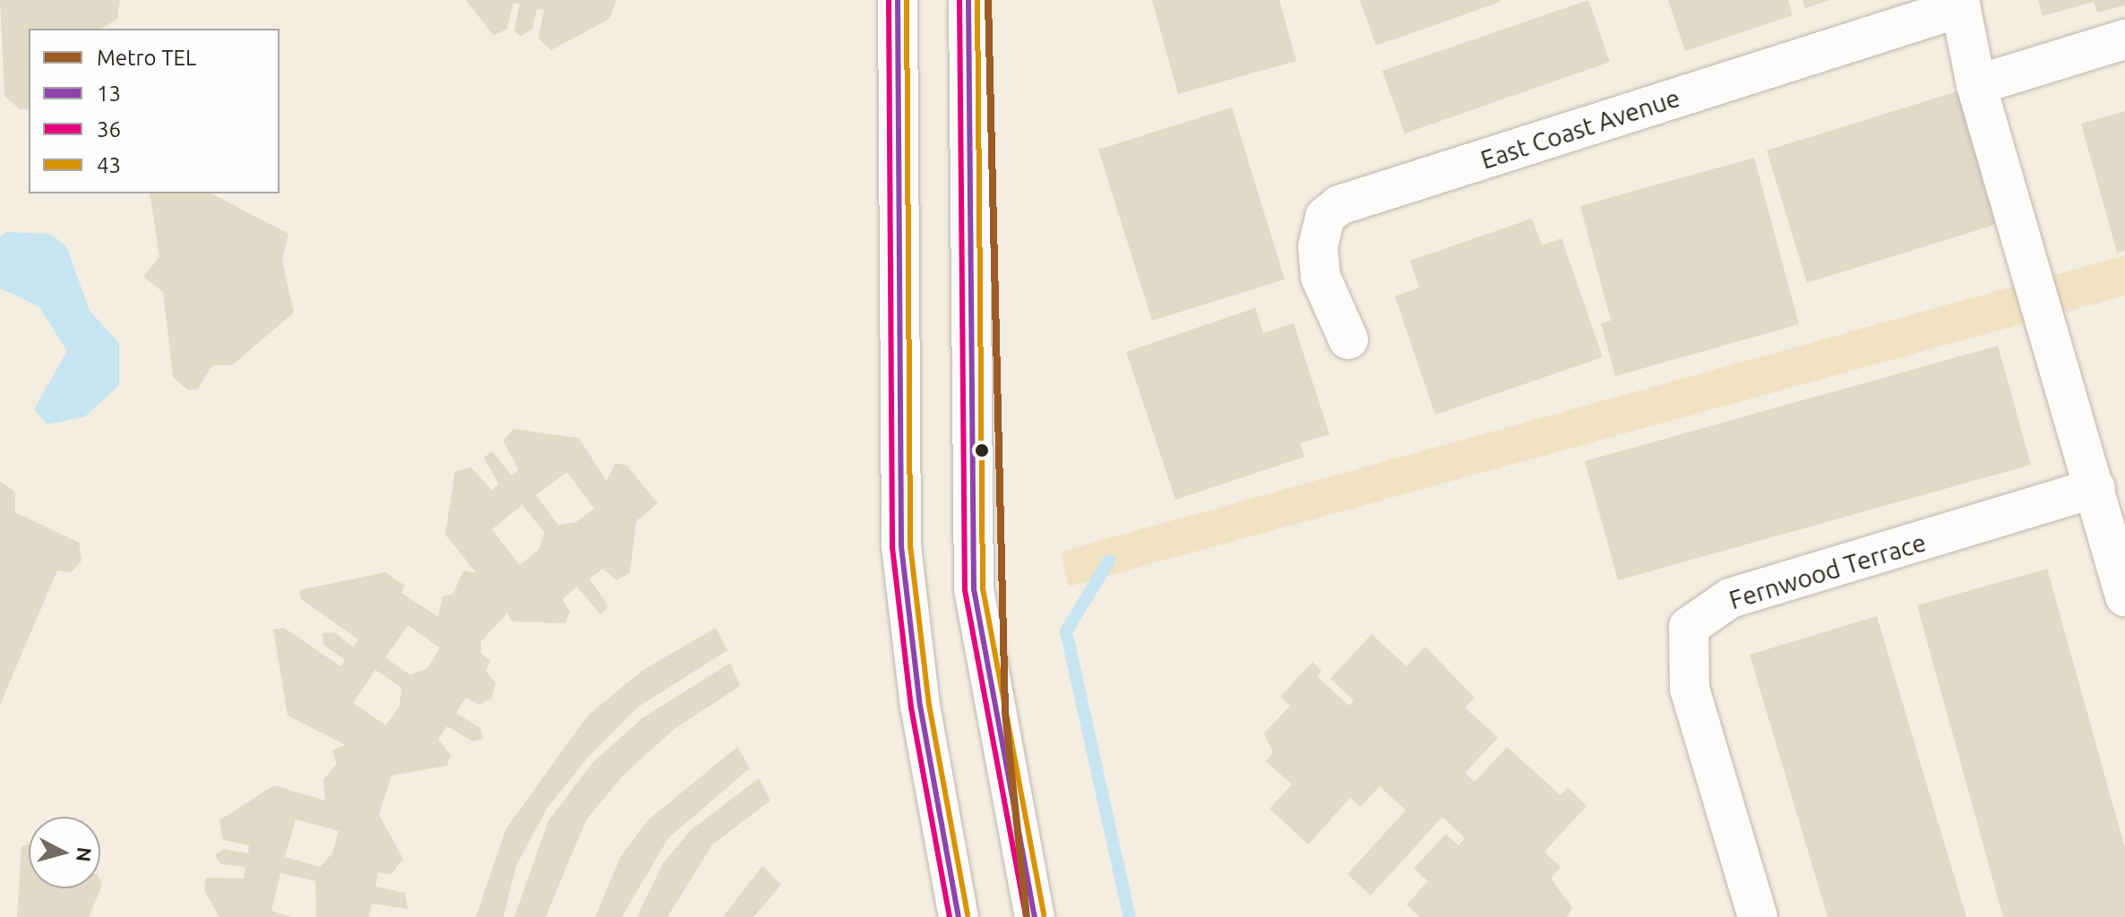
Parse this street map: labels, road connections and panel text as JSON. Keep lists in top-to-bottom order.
{
  "streets": {
    "street": ["East Coast Avenue", "Fernwood Terrace"]
  },
  "crossings": [
    ["East Coast Avenue", "Fernwood Terrace"]
  ],
  "lines": [
    "metro line TEL",
    "transit line 13",
    "transit line 36",
    "transit line 43"
  ],
  "legend": [
    "Metro TEL",
    "13",
    "36",
    "43"
  ],
  "north": "right"
}
